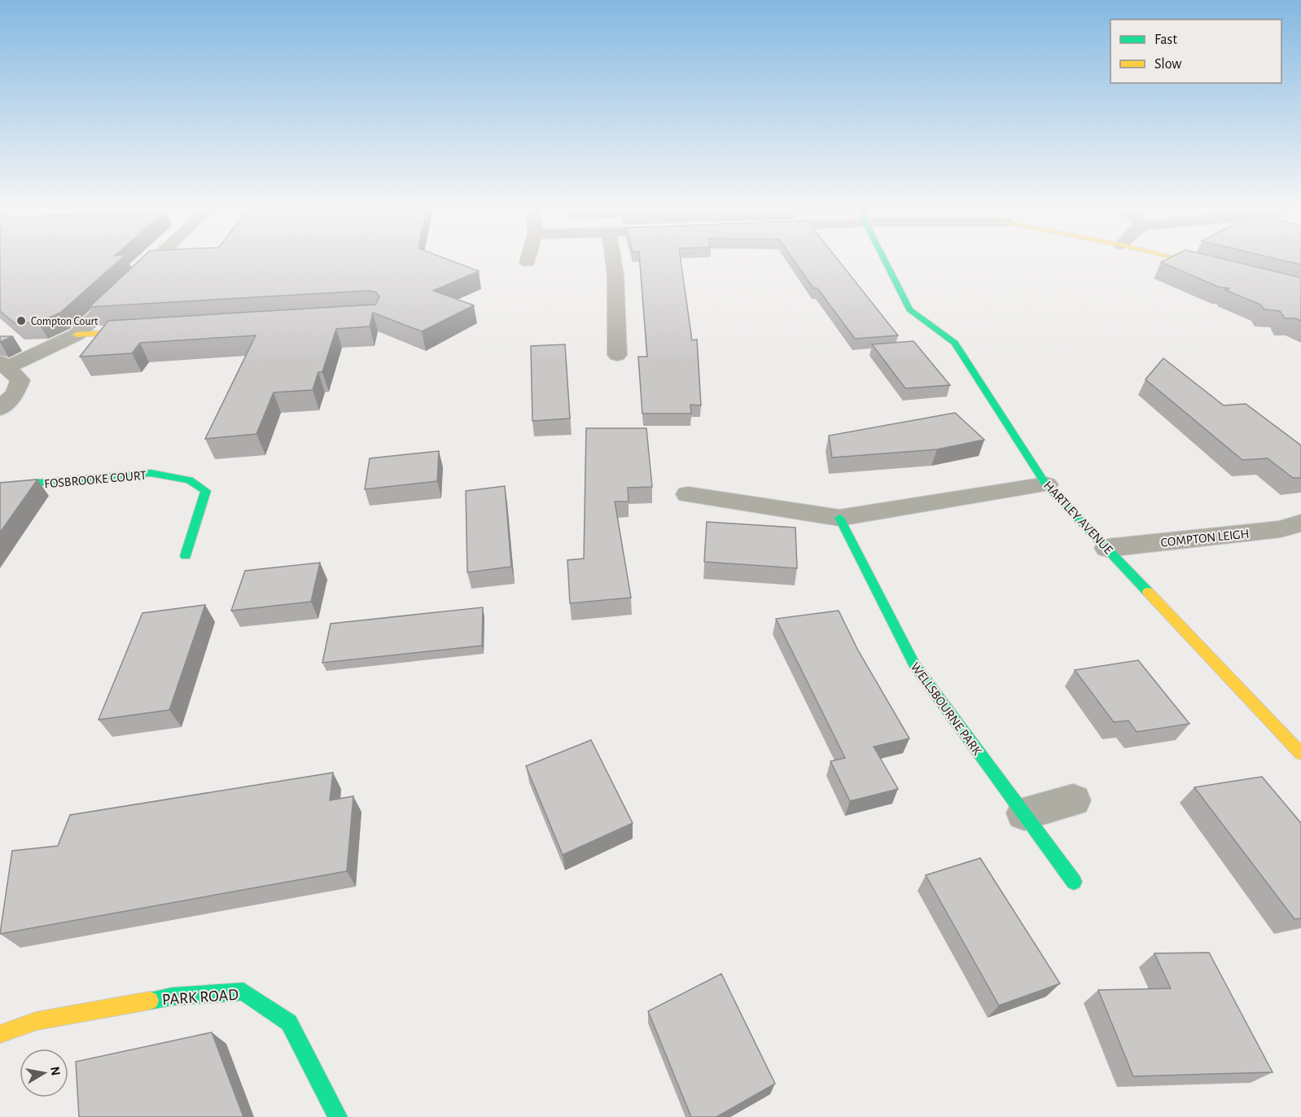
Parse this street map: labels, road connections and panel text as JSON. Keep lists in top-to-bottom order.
{
  "streets": {
    "street": [
      "FOSBROOKE COURT",
      "HARTLEY AVENUE",
      "COMPTON LEIGH",
      "WELLSBOURNE PARK",
      "PARK ROAD"
    ]
  },
  "crossings": [
    ["HARTLEY AVENUE", "COMPTON LEIGH"]
  ],
  "places": ["Compton Court"],
  "legend": ["Fast", "Slow"],
  "north": "right"
}
